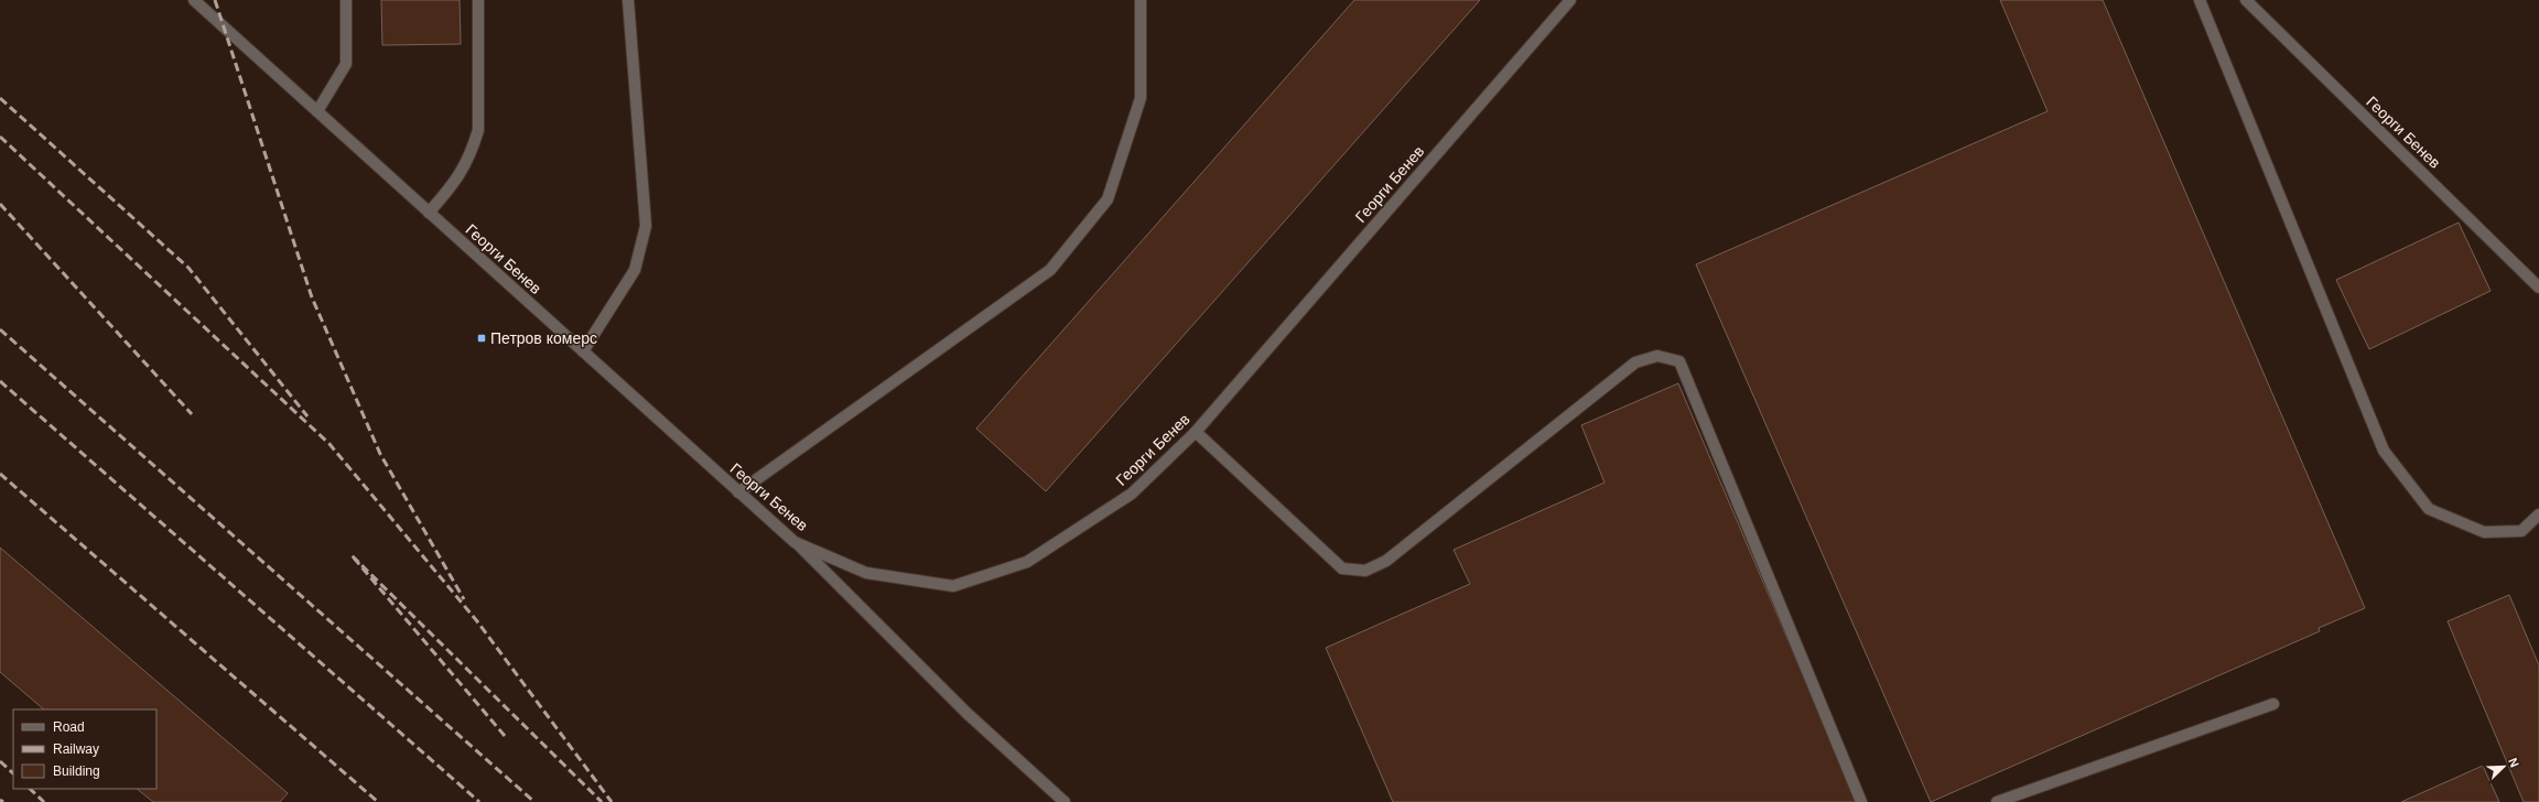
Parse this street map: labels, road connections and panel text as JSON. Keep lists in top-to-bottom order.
{
  "streets": {
    "street": ["Георги Бенев"]
  },
  "places": {
    "transit": ["Петров комерс"]
  },
  "legend": ["Road", "Railway", "Building"],
  "north": "top right"
}
